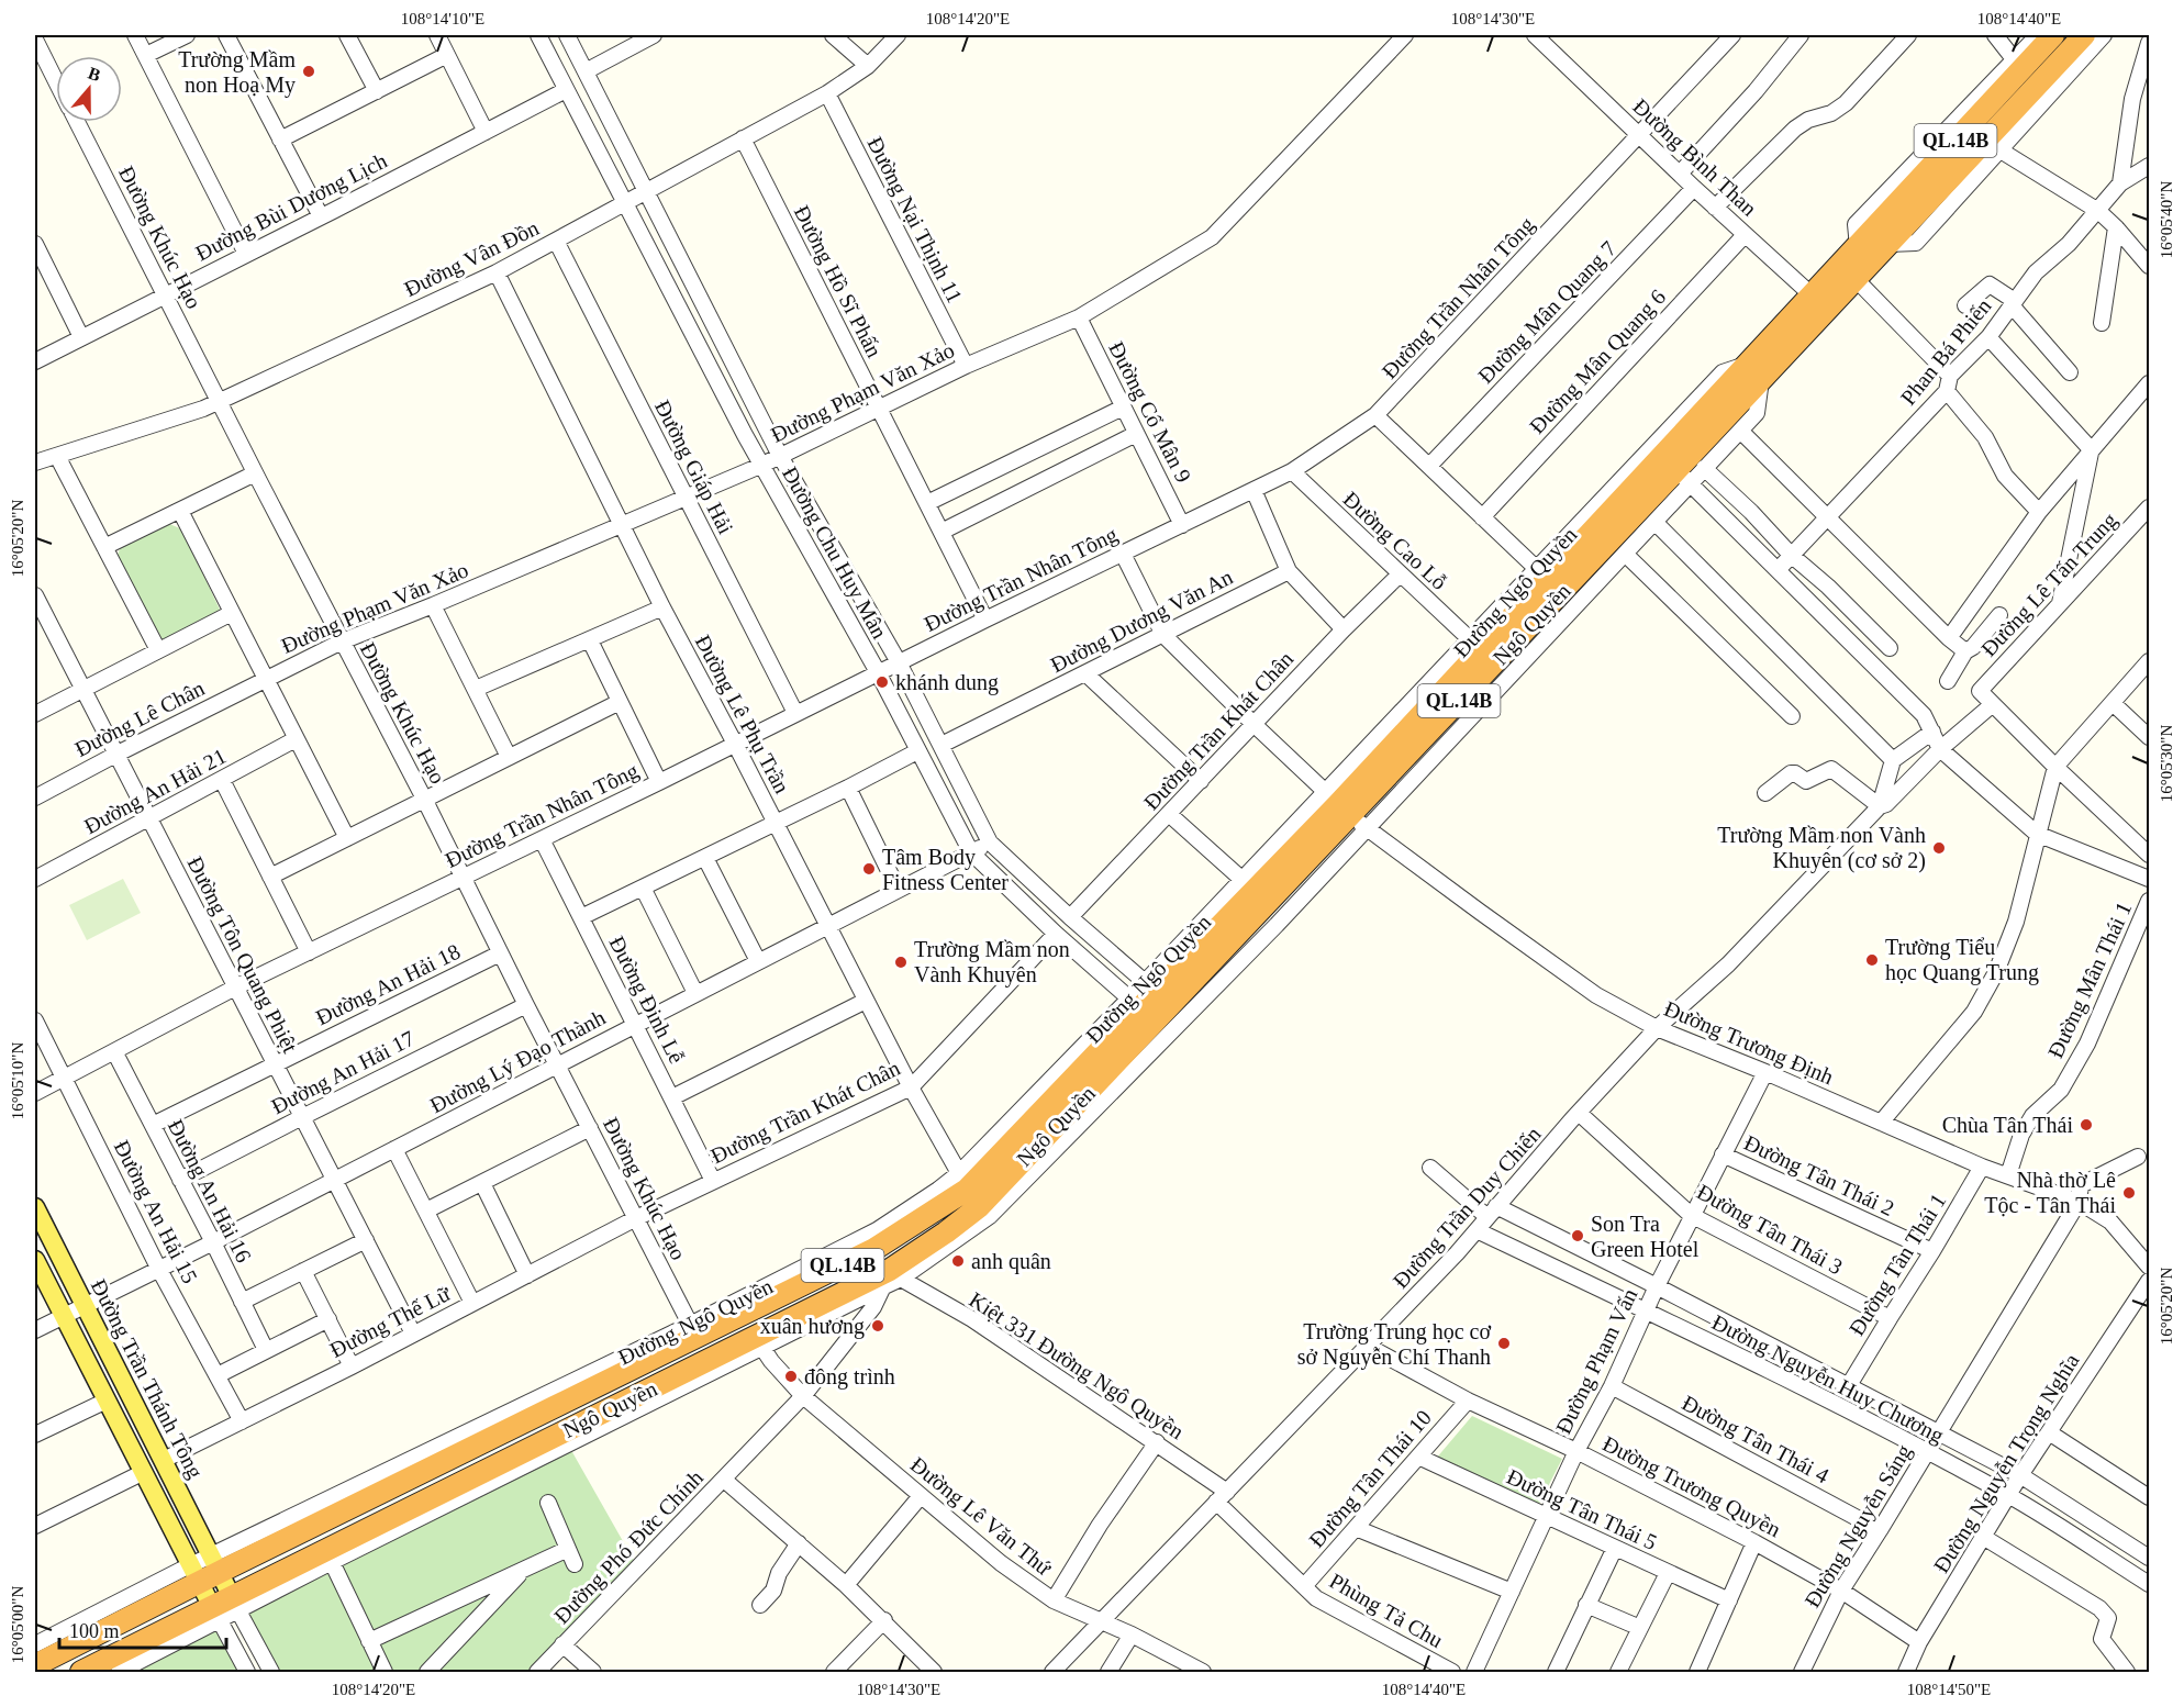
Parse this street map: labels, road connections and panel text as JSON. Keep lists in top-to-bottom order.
{
  "streets": {
    "highway": ["QL.14B", "Ngô Quyền"],
    "main road": ["Đường Trần Thánh Tông"],
    "street": [
      "Đường Bình Than",
      "Đường Bùi Dương Lịch",
      "Đường Nại Thịnh 11",
      "Đường Khúc Hạo",
      "Đường Vân Đồn",
      "Đường Hồ Sĩ Phấn",
      "Đường Trần Nhân Tông",
      "Đường Mân Quang 7",
      "Phan Bá Phiến",
      "Đường Mân Quang 6",
      "Đường Phạm Văn Xảo",
      "Đường Cổ Mân 9",
      "Đường Giáp Hải",
      "Đường Cao Lỗ",
      "Đường Chu Huy Mân",
      "Đường Lê Tấn Trung",
      "Đường Ngô Quyền",
      "Đường Dương Văn An",
      "Đường Lê Phụ Trần",
      "Đường Lê Chân",
      "Đường Trần Khát Chân",
      "Đường An Hải 21",
      "Đường Tôn Quang Phiệt",
      "Đường Mân Thái 1",
      "Đường An Hải 18",
      "Đường Đinh Lễ",
      "Đường Trương Định",
      "Đường Lý Đạo Thành",
      "Đường An Hải 17",
      "Đường Tân Thái 2",
      "Đường An Hải 16",
      "Đường Trần Duy Chiến",
      "Đường An Hải 15",
      "Đường Tân Thái 3",
      "Đường Tân Thái 1",
      "Đường Thế Lữ",
      "Đường Phạm Vấn",
      "Kiệt 331 Đường Ngô Quyền",
      "Đường Nguyễn Huy Chương",
      "Đường Tân Thái 4",
      "Đường Nguyễn Trọng Nghĩa",
      "Đường Tân Thái 10",
      "Đường Trương Quyền",
      "Đường Tân Thái 5",
      "Đường Lê Văn Thứ",
      "Đường Nguyễn Sáng",
      "Đường Phó Đức Chính",
      "Phùng Tả Chu"
    ]
  },
  "crossings": [
    ["QL.14B", "Đường Bình Than"],
    ["QL.14B", "Ngô Quyền"],
    ["Đường Bình Than", "Đường Trần Nhân Tông"],
    ["Đường Bình Than", "Đường Mân Quang 7"],
    ["Đường Bình Than", "Đường Mân Quang 6"],
    ["Đường Bình Than", "Ngô Quyền"],
    ["Đường Bùi Dương Lịch", "Đường Khúc Hạo"],
    ["Đường Bùi Dương Lịch", "Đường Chu Huy Mân"],
    ["Đường Nại Thịnh 11", "Đường Vân Đồn"],
    ["Đường Nại Thịnh 11", "Đường Phạm Văn Xảo"],
    ["Đường Khúc Hạo", "Đường Vân Đồn"],
    ["Đường Khúc Hạo", "Đường Trần Nhân Tông"],
    ["Đường Khúc Hạo", "Đường Phạm Văn Xảo"],
    ["Đường Khúc Hạo", "Đường Ngô Quyền"],
    ["Đường Khúc Hạo", "Ngô Quyền"],
    ["Đường Khúc Hạo", "Đường Trần Khát Chân"],
    ["Đường Khúc Hạo", "Đường An Hải 18"],
    ["Đường Khúc Hạo", "Đường Lý Đạo Thành"],
    ["Đường Khúc Hạo", "Đường An Hải 17"],
    ["Đường Khúc Hạo", "Đường Thế Lữ"],
    ["Đường Vân Đồn", "Đường Hồ Sĩ Phấn"],
    ["Đường Vân Đồn", "Đường Giáp Hải"],
    ["Đường Vân Đồn", "Đường Chu Huy Mân"],
    ["Đường Vân Đồn", "Đường Lê Phụ Trần"],
    ["Đường Hồ Sĩ Phấn", "Đường Trần Nhân Tông"],
    ["Đường Hồ Sĩ Phấn", "Đường Phạm Văn Xảo"],
    ["Đường Trần Nhân Tông", "Đường Cổ Mân 9"],
    ["Đường Trần Nhân Tông", "Đường Giáp Hải"],
    ["Đường Trần Nhân Tông", "Đường Cao Lỗ"],
    ["Đường Trần Nhân Tông", "Đường Chu Huy Mân"],
    ["Đường Trần Nhân Tông", "Đường Lê Phụ Trần"],
    ["Đường Trần Nhân Tông", "Đường Tôn Quang Phiệt"],
    ["Đường Trần Nhân Tông", "Đường Đinh Lễ"],
    ["Đường Trần Nhân Tông", "Đường Trương Định"],
    ["Đường Trần Nhân Tông", "Đường An Hải 16"],
    ["Đường Trần Nhân Tông", "Đường An Hải 15"],
    ["Đường Phạm Văn Xảo", "Đường Cổ Mân 9"],
    ["Đường Phạm Văn Xảo", "Đường Giáp Hải"],
    ["Đường Phạm Văn Xảo", "Đường Chu Huy Mân"],
    ["Đường Phạm Văn Xảo", "Đường Lê Phụ Trần"],
    ["Đường Phạm Văn Xảo", "Đường Lê Chân"],
    ["Đường Cao Lỗ", "Đường Ngô Quyền"],
    ["Đường Cao Lỗ", "Đường Trần Khát Chân"],
    ["Đường Chu Huy Mân", "Đường Ngô Quyền"],
    ["Đường Chu Huy Mân", "Đường Dương Văn An"],
    ["Đường Chu Huy Mân", "Ngô Quyền"],
    ["Đường Chu Huy Mân", "Đường Trần Khát Chân"],
    ["Đường Chu Huy Mân", "Đường Lý Đạo Thành"],
    ["Đường Ngô Quyền", "Ngô Quyền"],
    ["Đường Ngô Quyền", "Đường Lê Phụ Trần"],
    ["Đường Ngô Quyền", "Đường Trương Định"],
    ["Đường Dương Văn An", "Đường Trương Định"],
    ["Ngô Quyền", "Đường Trương Định"],
    ["Ngô Quyền", "Kiệt 331 Đường Ngô Quyền"],
    ["Ngô Quyền", "Đường Trần Thánh Tông"],
    ["Ngô Quyền", "Đường Phó Đức Chính"],
    ["Đường Lê Phụ Trần", "Đường Trần Khát Chân"],
    ["Đường Lê Phụ Trần", "Đường Lý Đạo Thành"],
    ["Đường Lê Chân", "Đường Tôn Quang Phiệt"],
    ["Đường Trần Khát Chân", "Đường Đinh Lễ"],
    ["Đường Trần Khát Chân", "Đường Trương Định"],
    ["Đường Trần Khát Chân", "Đường Thế Lữ"],
    ["Đường An Hải 21", "Đường Tôn Quang Phiệt"],
    ["Đường Tôn Quang Phiệt", "Đường An Hải 18"],
    ["Đường Tôn Quang Phiệt", "Đường Lý Đạo Thành"],
    ["Đường Tôn Quang Phiệt", "Đường An Hải 17"],
    ["Đường Tôn Quang Phiệt", "Đường Thế Lữ"],
    ["Đường Mân Thái 1", "Đường Trương Định"],
    ["Đường An Hải 18", "Đường An Hải 16"],
    ["Đường Đinh Lễ", "Đường Lý Đạo Thành"],
    ["Đường Trương Định", "Đường Trần Duy Chiến"],
    ["Đường Trương Định", "Đường Tân Thái 1"],
    ["Đường Trương Định", "Đường Phạm Vấn"],
    ["Đường Trương Định", "Đường Nguyễn Sáng"],
    ["Đường Lý Đạo Thành", "Đường An Hải 16"],
    ["Đường Lý Đạo Thành", "Đường An Hải 15"],
    ["Đường Lý Đạo Thành", "Đường Trần Thánh Tông"],
    ["Đường An Hải 17", "Đường An Hải 16"],
    ["Đường Tân Thái 2", "Đường Tân Thái 1"],
    ["Đường Tân Thái 2", "Đường Phạm Vấn"],
    ["Đường Trần Duy Chiến", "Đường Tân Thái 3"],
    ["Đường Trần Duy Chiến", "Kiệt 331 Đường Ngô Quyền"],
    ["Đường Trần Duy Chiến", "Đường Nguyễn Huy Chương"],
    ["Đường Trần Duy Chiến", "Đường Trương Quyền"],
    ["Đường Trần Duy Chiến", "Đường Lê Văn Thứ"],
    ["Đường Trần Duy Chiến", "Phùng Tả Chu"],
    ["Đường An Hải 15", "Đường Thế Lữ"],
    ["Đường Tân Thái 3", "Đường Tân Thái 1"],
    ["Đường Tân Thái 3", "Đường Phạm Vấn"],
    ["Đường Tân Thái 1", "Đường Nguyễn Huy Chương"],
    ["Đường Thế Lữ", "Đường Trần Thánh Tông"],
    ["Đường Phạm Vấn", "Đường Nguyễn Huy Chương"],
    ["Đường Phạm Vấn", "Đường Tân Thái 4"],
    ["Đường Phạm Vấn", "Đường Trương Quyền"],
    ["Đường Phạm Vấn", "Đường Tân Thái 5"],
    ["Kiệt 331 Đường Ngô Quyền", "Đường Phó Đức Chính"],
    ["Kiệt 331 Đường Ngô Quyền", "Phùng Tả Chu"],
    ["Đường Nguyễn Huy Chương", "Đường Nguyễn Trọng Nghĩa"],
    ["Đường Nguyễn Huy Chương", "Đường Nguyễn Sáng"],
    ["Đường Tân Thái 4", "Đường Nguyễn Sáng"],
    ["Đường Nguyễn Trọng Nghĩa", "Đường Trương Quyền"],
    ["Đường Tân Thái 10", "Đường Trương Quyền"],
    ["Đường Tân Thái 10", "Đường Tân Thái 5"],
    ["Đường Tân Thái 10", "Phùng Tả Chu"],
    ["Đường Trương Quyền", "Đường Nguyễn Sáng"],
    ["Đường Lê Văn Thứ", "Đường Phó Đức Chính"]
  ],
  "places": [
    "Trường Mầm non Hoạ My",
    "khánh dung",
    "Trường Mầm non Vành Khuyên (cơ sở 2)",
    "Tâm Body Fitness Center",
    "Trường Tiểu học Quang Trung",
    "Trường Mầm non Vành Khuyên",
    "Chùa Tân Thái",
    "Nhà thờ Lê Tộc - Tân Thái",
    "Son Tra Green Hotel",
    "anh quân",
    "xuân hương",
    "Trường Trung học cơ sở Nguyễn Chí Thanh",
    "đông trình"
  ],
  "scale_bar": "100 m",
  "north": "top",
  "coordinates": [
    "108°14'10\"E",
    "108°14'20\"E",
    "108°14'30\"E",
    "108°14'40\"E",
    "16°05'40\"N",
    "16°05'20\"N",
    "16°05'30\"N",
    "16°05'10\"N",
    "16°05'00\"N",
    "108°14'50\"E"
  ]
}
